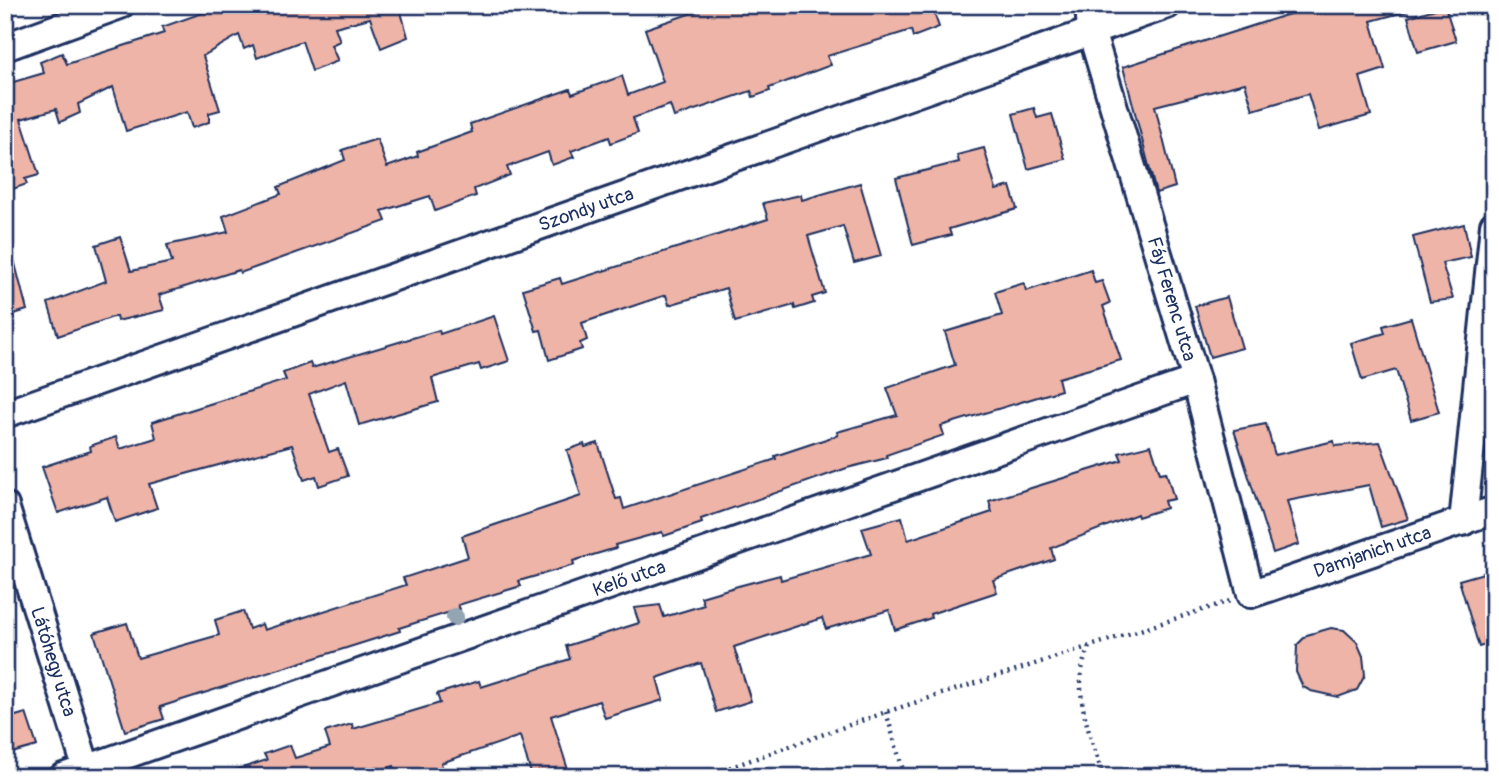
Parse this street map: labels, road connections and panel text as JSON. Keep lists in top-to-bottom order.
{
  "streets": {
    "street": [
      "Szondy utca",
      "Fáy Ferenc utca",
      "Damjanich utca",
      "Kelő utca",
      "Látóhegy utca"
    ]
  },
  "crossings": [
    ["Szondy utca", "Fáy Ferenc utca"],
    ["Fáy Ferenc utca", "Damjanich utca"],
    ["Fáy Ferenc utca", "Kelő utca"],
    ["Kelő utca", "Látóhegy utca"]
  ]
}
